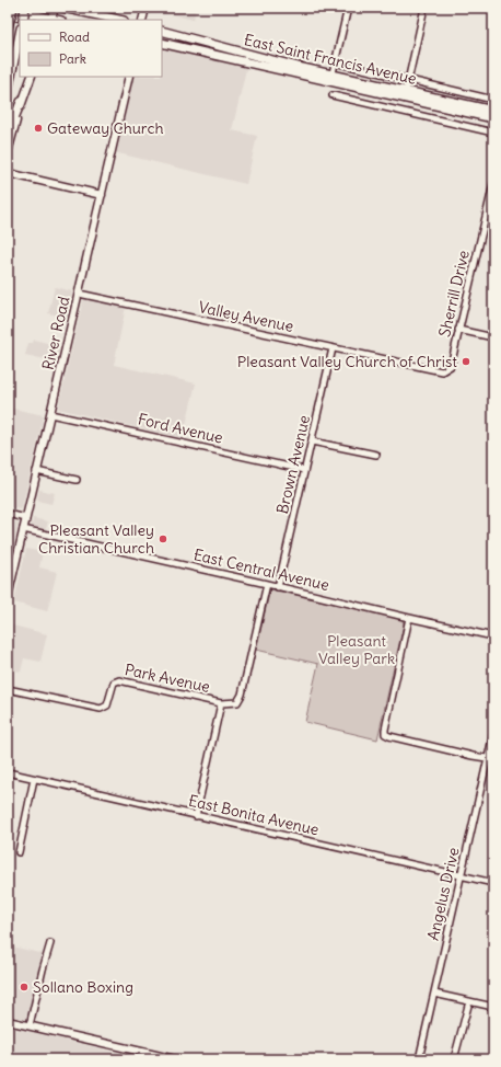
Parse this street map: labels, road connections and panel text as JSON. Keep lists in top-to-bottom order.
{
  "streets": {
    "highway": ["East Saint Francis Avenue"],
    "main road": ["River Road"],
    "street": [
      "Sherrill Drive",
      "Valley Avenue",
      "Ford Avenue",
      "Brown Avenue",
      "East Central Avenue",
      "Park Avenue",
      "East Bonita Avenue",
      "Angelus Drive"
    ]
  },
  "crossings": [
    ["Sherrill Drive", "Valley Avenue"],
    ["Valley Avenue", "River Road"],
    ["Valley Avenue", "Brown Avenue"],
    ["River Road", "Ford Avenue"],
    ["River Road", "East Central Avenue"],
    ["Ford Avenue", "Brown Avenue"],
    ["Brown Avenue", "East Central Avenue"],
    ["East Central Avenue", "Park Avenue"],
    ["East Bonita Avenue", "Angelus Drive"]
  ],
  "parks": ["Pleasant Valley Park"],
  "places": [
    "Gateway Church",
    "Pleasant Valley Church of Christ",
    "Pleasant Valley Christian Church",
    "Sollano Boxing"
  ],
  "legend": ["Road", "Park"]
}
